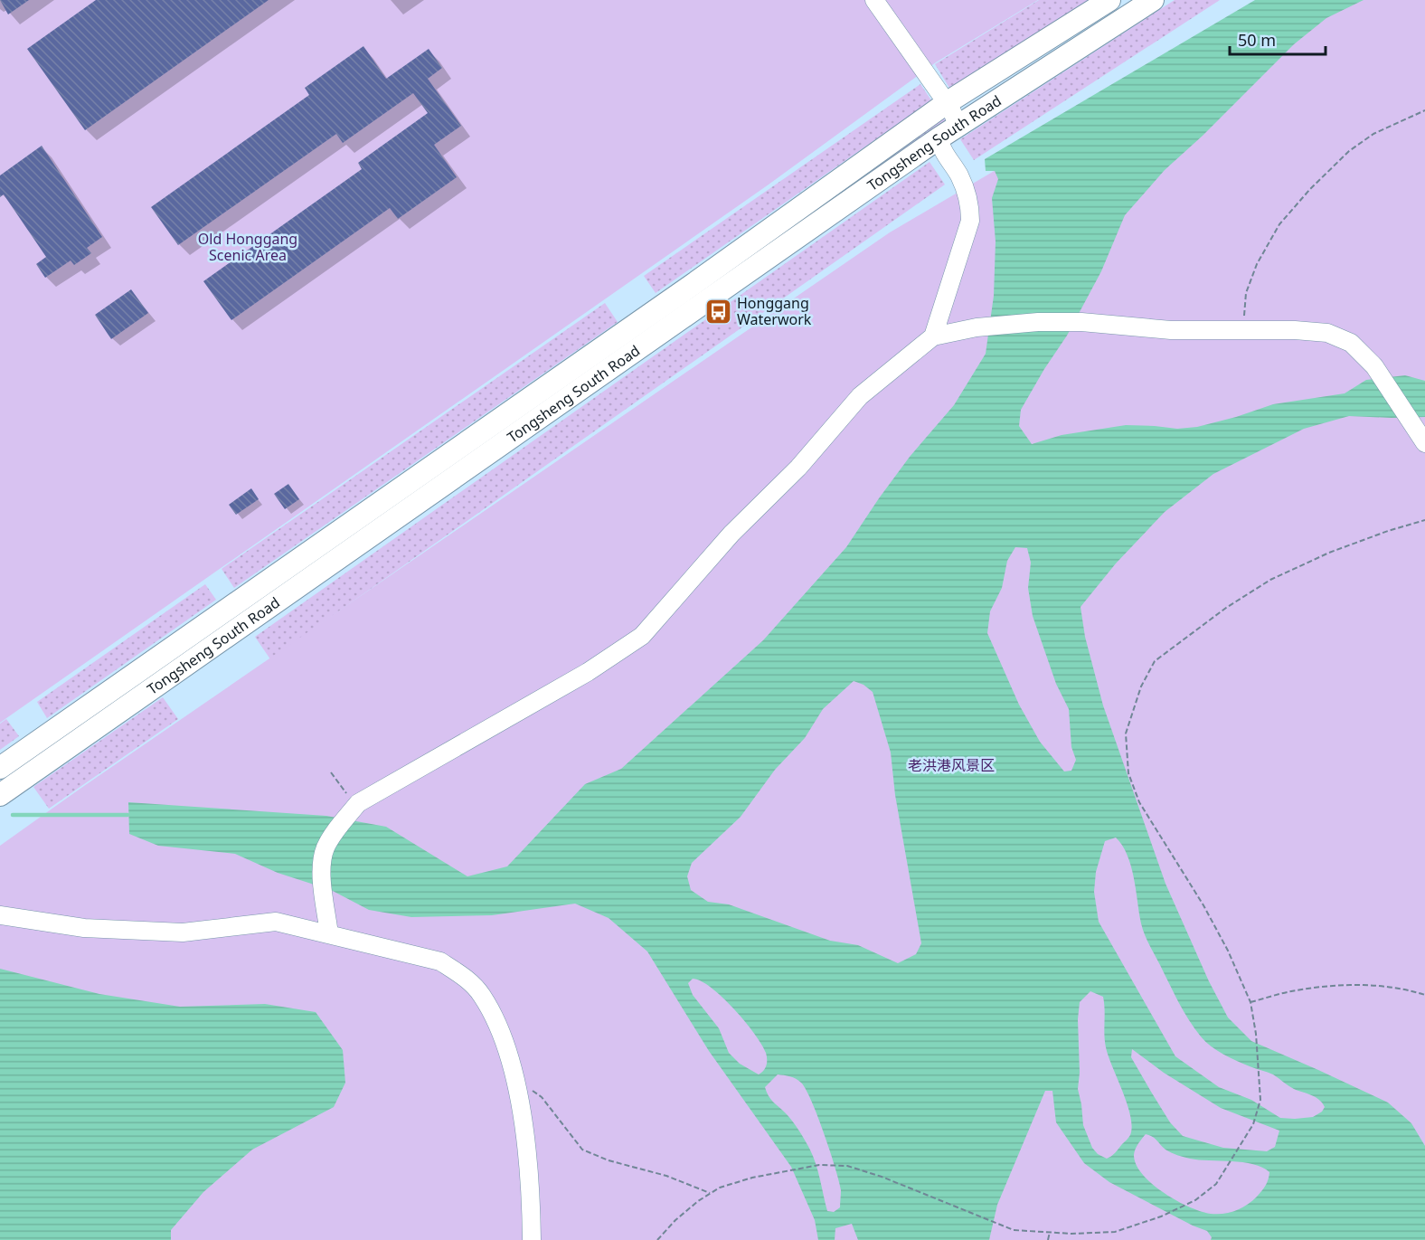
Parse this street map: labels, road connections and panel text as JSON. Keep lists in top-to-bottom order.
{
  "streets": {
    "main road": ["Tongsheng South Road"]
  },
  "parks": ["Old Honggang Scenic Area", "老洪港风景区"],
  "places": {
    "bus stop": ["Honggang Waterwork"]
  },
  "scale_bar": "50 m"
}
